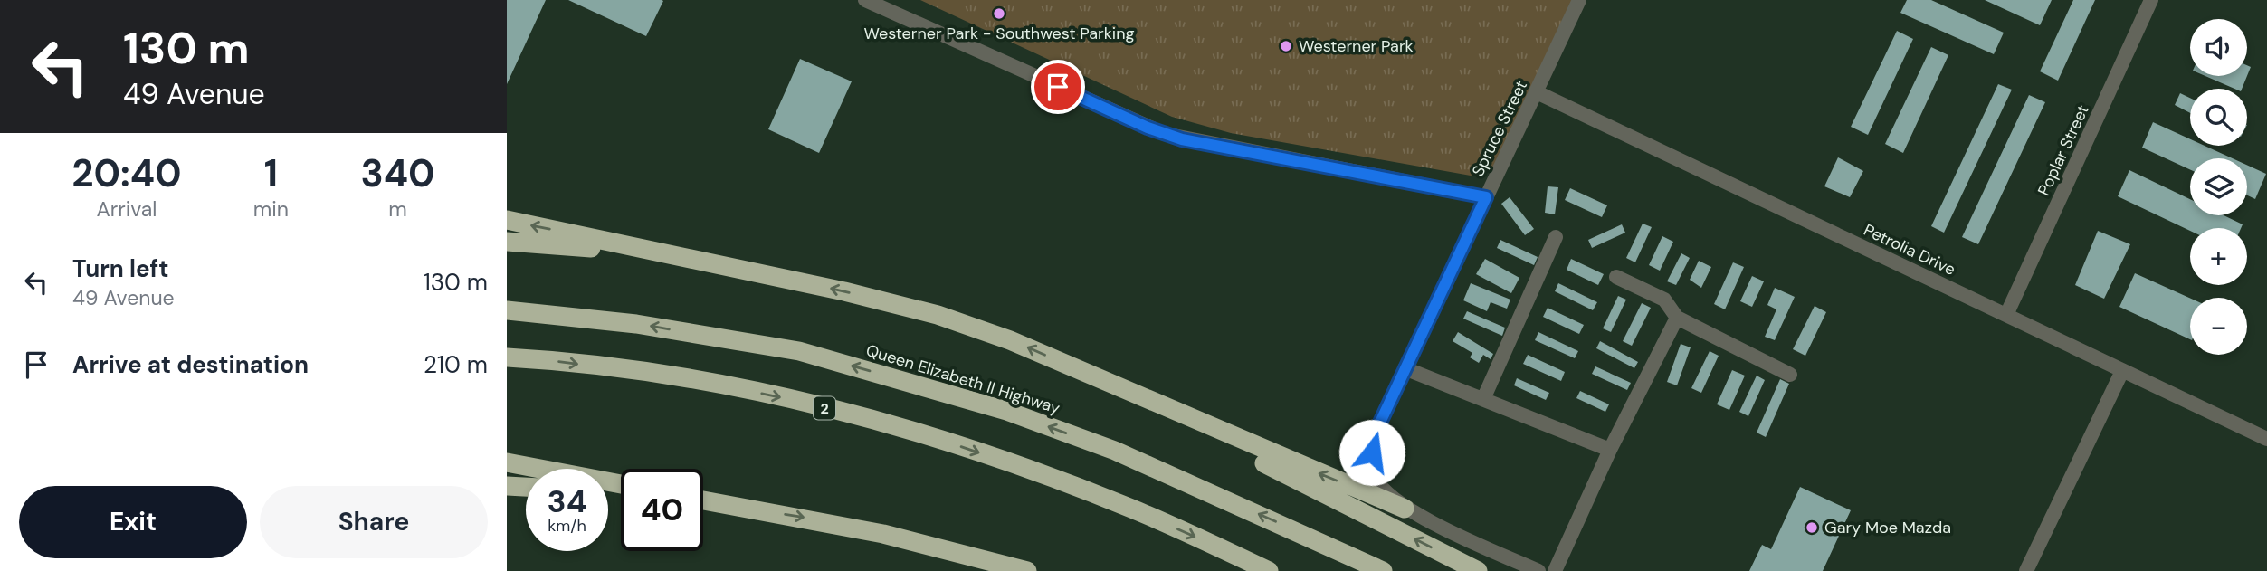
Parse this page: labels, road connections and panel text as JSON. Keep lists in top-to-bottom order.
{
  "streets": {
    "highway": ["Queen Elizabeth II Highway", "2"],
    "street": ["Spruce Street", "Poplar Street", "Petrolia Drive"]
  },
  "crossings": [
    ["Spruce Street", "Petrolia Drive"],
    ["Poplar Street", "Petrolia Drive"]
  ],
  "places": ["Westerner Park - Southwest Parking", "Westerner Park", "Gary Moe Mazda"],
  "page": {
    "turn": ["130 m", "49 Avenue"],
    "map_buttons": ["+", "−"],
    "eta": [
      "20:40",
      "Arrival",
      "1",
      "min",
      "340",
      "m"
    ],
    "list": [
      {
        "name": "Turn left",
        "note": "49 Avenue",
        "value": "130 m"
      },
      {
        "name": "Arrive at destination",
        "value": "210 m"
      }
    ],
    "speed": "34 km/h",
    "limit": "40",
    "buttons": ["Exit", "Share"]
  }
}
